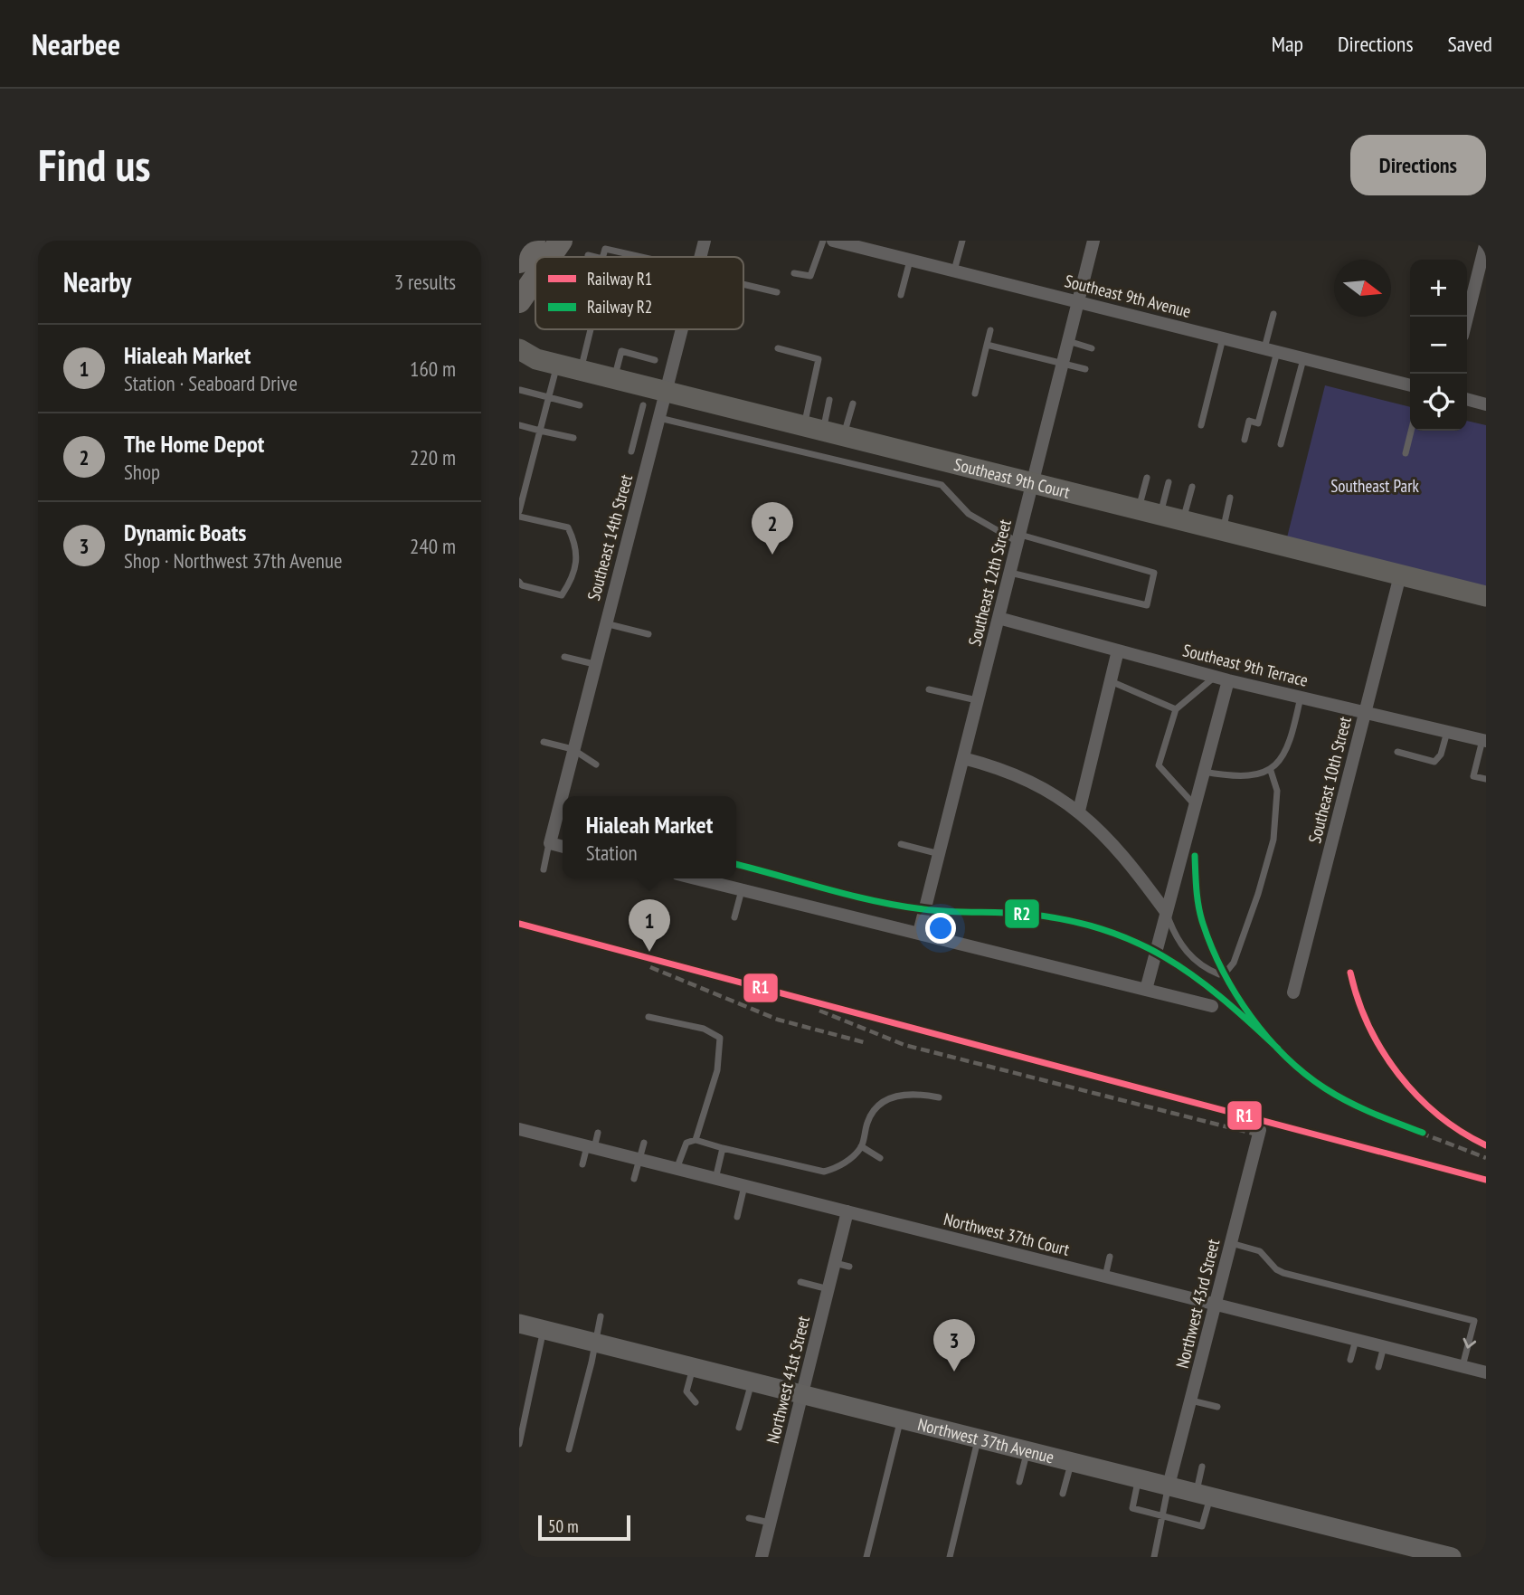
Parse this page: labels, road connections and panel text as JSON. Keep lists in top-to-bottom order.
{
  "streets": {
    "main road": ["Southeast 9th Court"],
    "street": [
      "Southeast 9th Avenue",
      "Southeast 14th Street",
      "Southeast 12th Street",
      "Southeast 9th Terrace",
      "Southeast 10th Street",
      "Northwest 37th Court",
      "Northwest 43rd Street",
      "Northwest 41st Street",
      "Northwest 37th Avenue"
    ]
  },
  "crossings": [
    ["Southeast 9th Avenue", "Southeast 12th Street"],
    ["Southeast 9th Court", "Southeast 14th Street"],
    ["Southeast 9th Court", "Southeast 12th Street"],
    ["Southeast 9th Court", "Southeast 10th Street"],
    ["Southeast 12th Street", "Southeast 9th Terrace"],
    ["Southeast 9th Terrace", "Southeast 10th Street"],
    ["Northwest 37th Court", "Northwest 43rd Street"],
    ["Northwest 37th Court", "Northwest 41st Street"],
    ["Northwest 43rd Street", "Northwest 37th Avenue"],
    ["Northwest 41st Street", "Northwest 37th Avenue"]
  ],
  "parks": ["Southeast Park"],
  "lines": ["rail line R2", "rail line R1"],
  "legend": ["Railway R1", "Railway R2"],
  "scale_bar": "50 m",
  "north": "right",
  "page": {
    "header": "Nearbee",
    "nav": ["Map", "Directions", "Saved"],
    "buttons": "Directions",
    "title": "Find us",
    "heading": ["Nearby", "3 results"],
    "map_buttons": ["+", "−"],
    "list": [
      {
        "mark": "1",
        "name": "Hialeah Market",
        "note": "Station · Seaboard Drive",
        "value": "160 m"
      },
      {
        "mark": "2",
        "name": "The Home Depot",
        "note": "Shop",
        "value": "220 m"
      },
      {
        "mark": "3",
        "name": "Dynamic Boats",
        "note": "Shop · Northwest 37th Avenue",
        "value": "240 m"
      }
    ],
    "pins": ["2", "1", "3"],
    "popup": ["Hialeah Market", "Station"],
    "scale": "50 m"
  }
}
